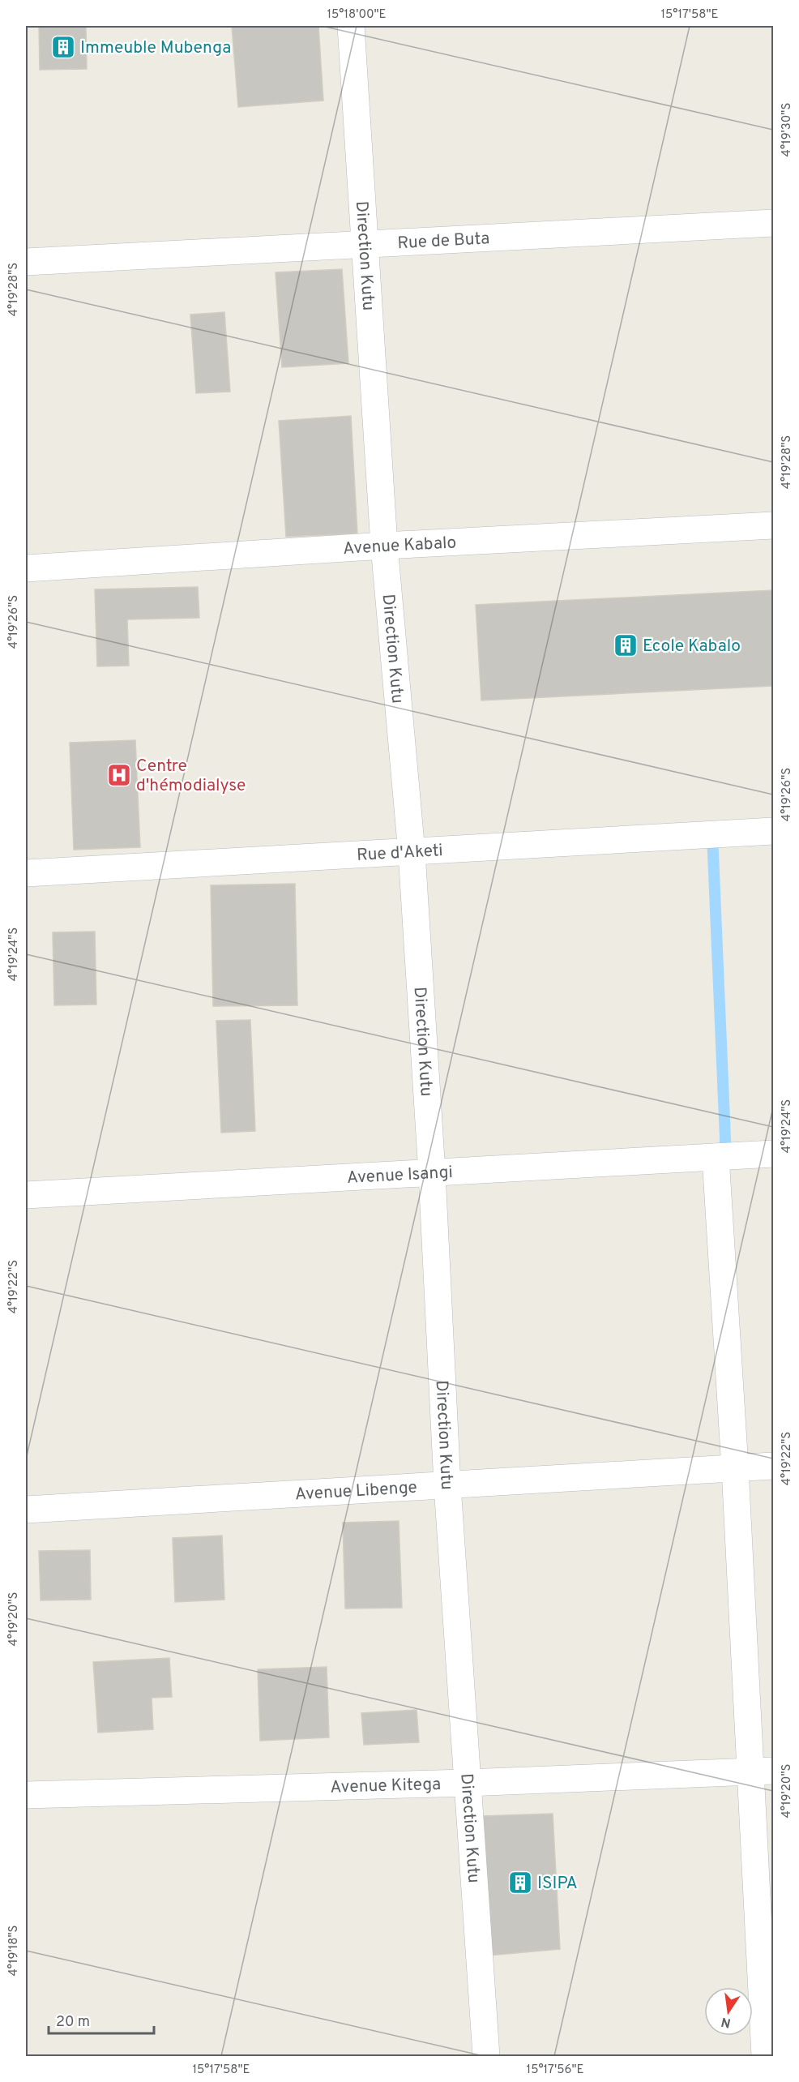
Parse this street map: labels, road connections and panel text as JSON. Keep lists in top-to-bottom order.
{
  "streets": {
    "street": [
      "Rue de Buta",
      "Direction Kutu",
      "Avenue Kabalo",
      "Rue d'Aketi",
      "Avenue Isangi",
      "Avenue Libenge",
      "Avenue Kitega"
    ]
  },
  "crossings": [
    ["Rue de Buta", "Direction Kutu"],
    ["Direction Kutu", "Avenue Kabalo"],
    ["Direction Kutu", "Rue d'Aketi"],
    ["Direction Kutu", "Avenue Isangi"],
    ["Direction Kutu", "Avenue Libenge"],
    ["Direction Kutu", "Avenue Kitega"]
  ],
  "places": {
    "building": ["Immeuble Mubenga", "Ecole Kabalo", "ISIPA"],
    "hospital": ["Centre d'hémodialyse"]
  },
  "scale_bar": "20 m",
  "north": "bottom",
  "coordinates": [
    "15°18'00\"E",
    "15°17'58\"E",
    "4°19'30\"S",
    "4°19'28\"S",
    "4°19'26\"S",
    "4°19'24\"S",
    "4°19'22\"S",
    "4°19'20\"S",
    "4°19'18\"S",
    "15°17'56\"E"
  ]
}
